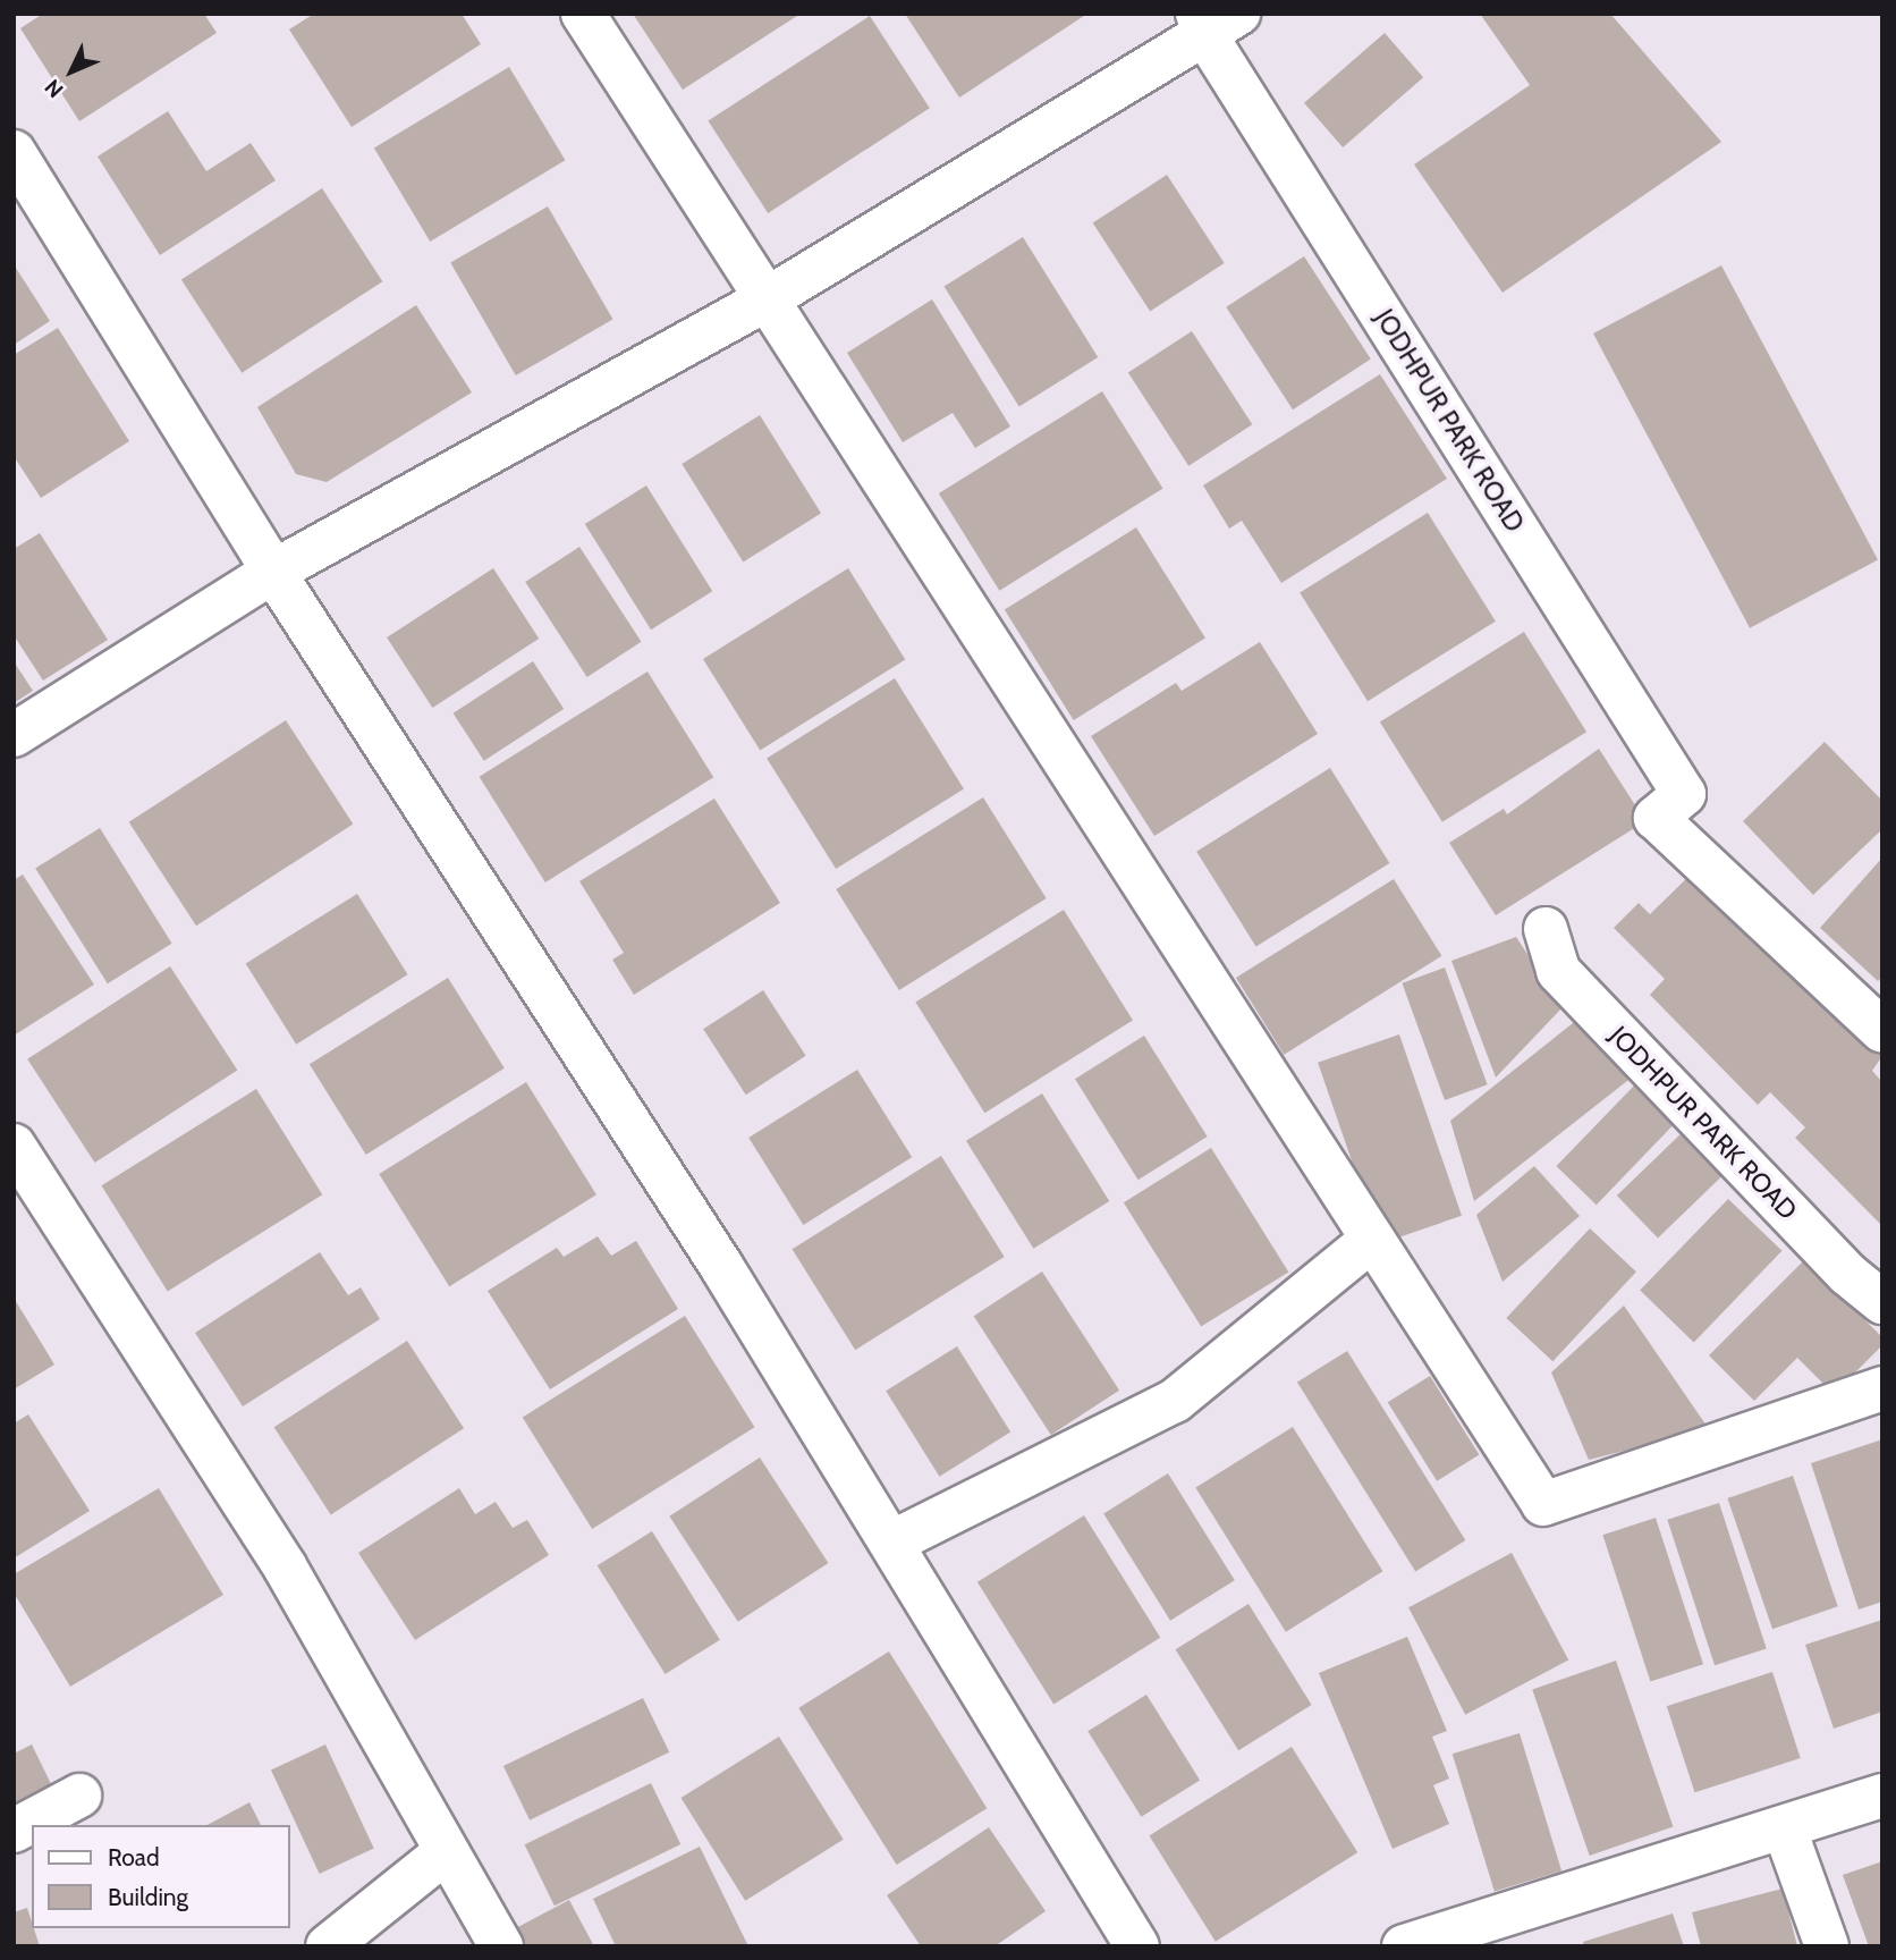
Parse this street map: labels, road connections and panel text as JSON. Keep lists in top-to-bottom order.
{
  "streets": {
    "street": ["JODHPUR PARK ROAD"]
  },
  "legend": ["Road", "Building"],
  "north": "bottom left"
}
